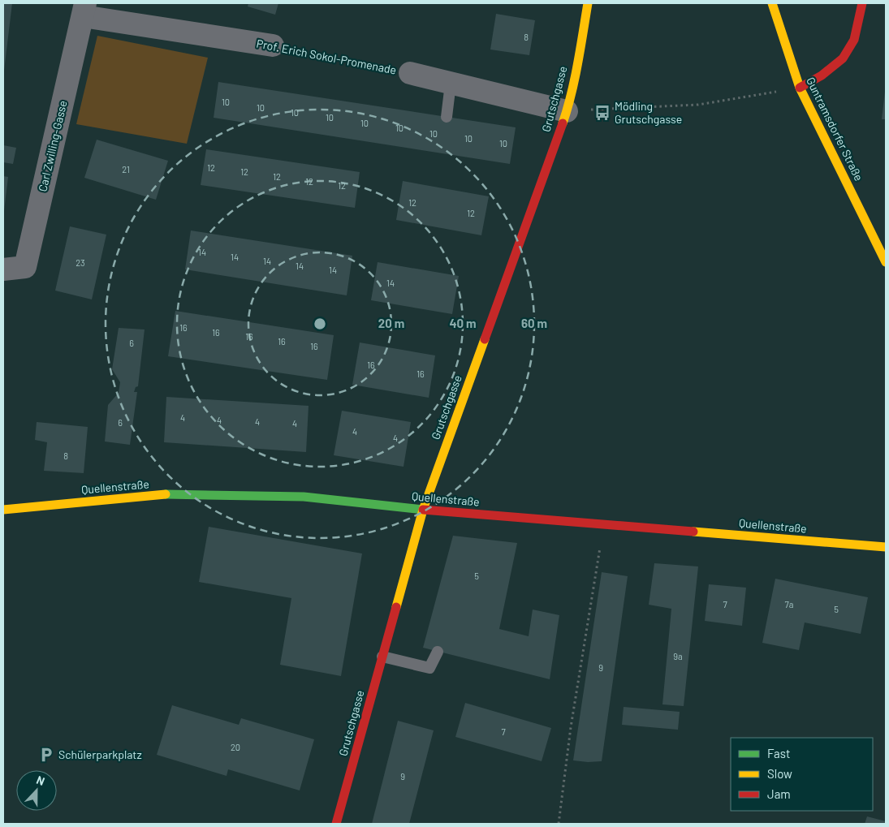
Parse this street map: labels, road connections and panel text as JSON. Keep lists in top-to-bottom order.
{
  "streets": {
    "street": [
      "Prof. Erich Sokol-Promenade",
      "Grutschgasse",
      "Guntramsdorfer Straße",
      "Carl Zwilling-Gasse",
      "Quellenstraße"
    ]
  },
  "crossings": [
    ["Prof. Erich Sokol-Promenade", "Grutschgasse"],
    ["Prof. Erich Sokol-Promenade", "Carl Zwilling-Gasse"],
    ["Grutschgasse", "Quellenstraße"]
  ],
  "places": {
    "bus stop": ["Mödling Grutschgasse"],
    "parking": ["Schülerparkplatz"]
  },
  "house_numbers": [
    "8",
    "10",
    "10",
    "10",
    "10",
    "10",
    "10",
    "10",
    "10",
    "10",
    "12",
    "21",
    "12",
    "12",
    "12",
    "12",
    "12",
    "12",
    "14",
    "14",
    "14",
    "23",
    "14",
    "14",
    "14",
    "16",
    "16",
    "16",
    "16",
    "6",
    "16",
    "16",
    "16",
    "4",
    "4",
    "4",
    "6",
    "4",
    "4",
    "4",
    "8",
    "5",
    "7",
    "7a",
    "5",
    "9a",
    "9",
    "7",
    "20",
    "9"
  ],
  "legend": ["Fast", "Slow", "Jam"],
  "north": "top",
  "rings": ["20 m", "40 m", "60 m"]
}
